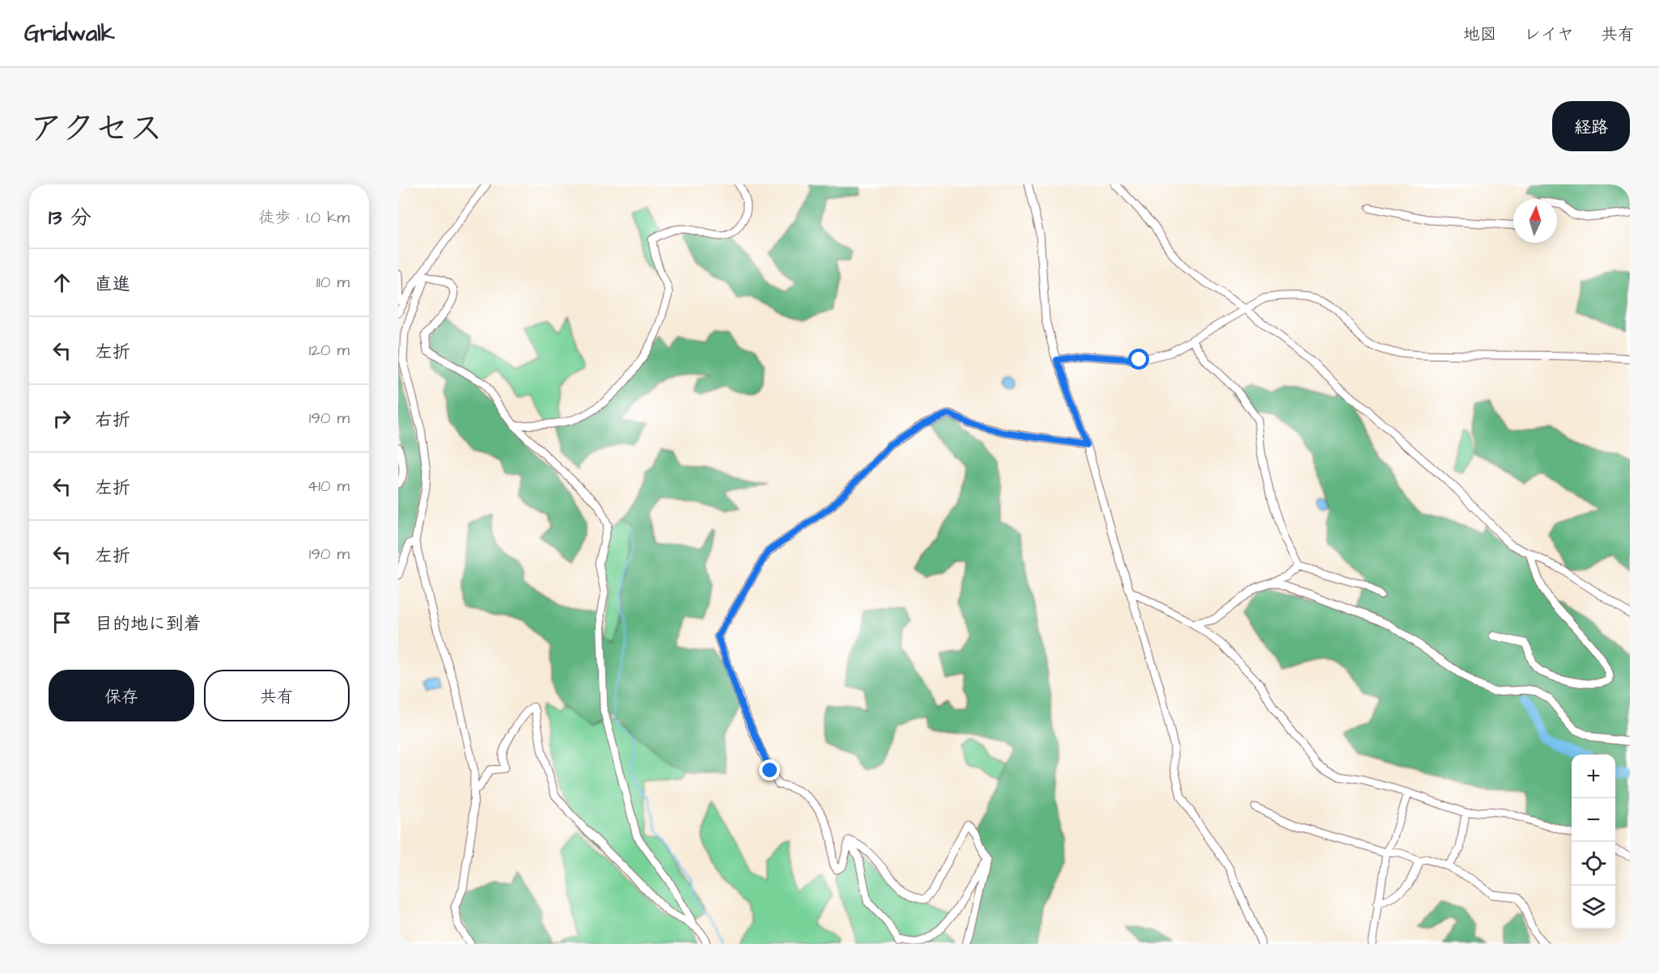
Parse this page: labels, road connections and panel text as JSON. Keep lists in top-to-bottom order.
{
  "north": "top",
  "page": {
    "header": "Gridwalk",
    "nav": ["地図", "レイヤ", "共有"],
    "title": "アクセス",
    "buttons": [
      "経路",
      ["保存", "共有"]
    ],
    "heading": ["13 分", "徒歩 · 1.0 km"],
    "list": [
      ["直進", "110 m"],
      ["左折", "120 m"],
      ["右折", "190 m"],
      ["左折", "410 m"],
      ["左折", "190 m"],
      "目的地に到着"
    ],
    "map_buttons": ["+", "−"]
  }
}
